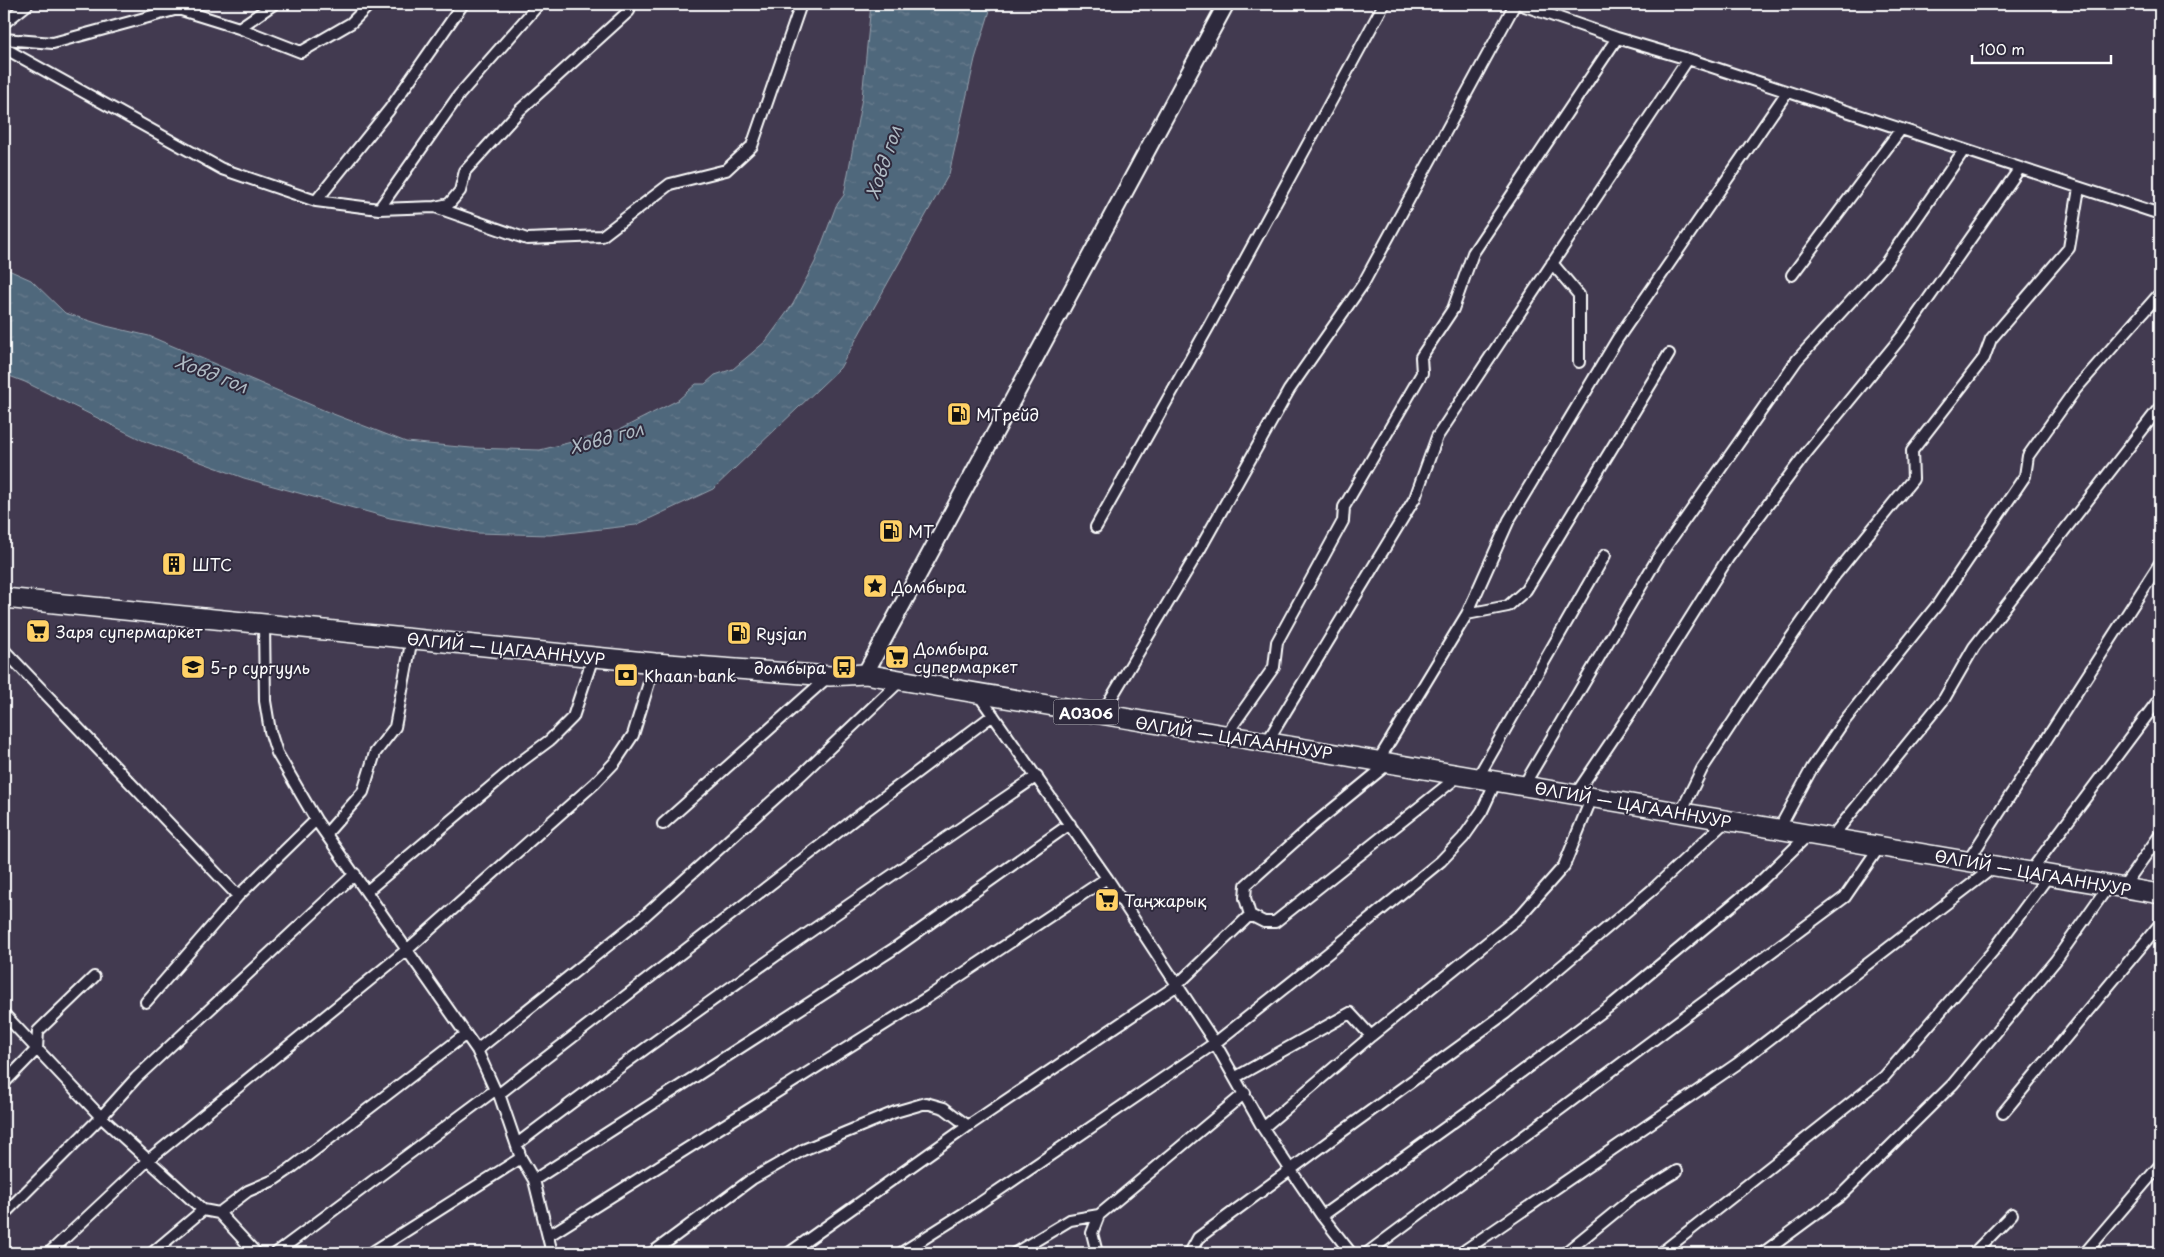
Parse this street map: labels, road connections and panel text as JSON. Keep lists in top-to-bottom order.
{
  "streets": {
    "highway": ["ӨЛГИЙ — ЦАГААННУУР", "A0306"]
  },
  "water": ["Ховд гол"],
  "places": {
    "fuel station": ["MTрейд", "МТ", "Rysjan"],
    "building": ["ШТС"],
    "place": ["Домбыра"],
    "supermarket": ["Заря супермаркет", "Домбыра супермаркет", "Таңжарық"],
    "school or university": ["5-р сургууль"],
    "bus stop": ["домбыра"],
    "bank": ["Khaan bank"]
  },
  "scale_bar": "100 m"
}
